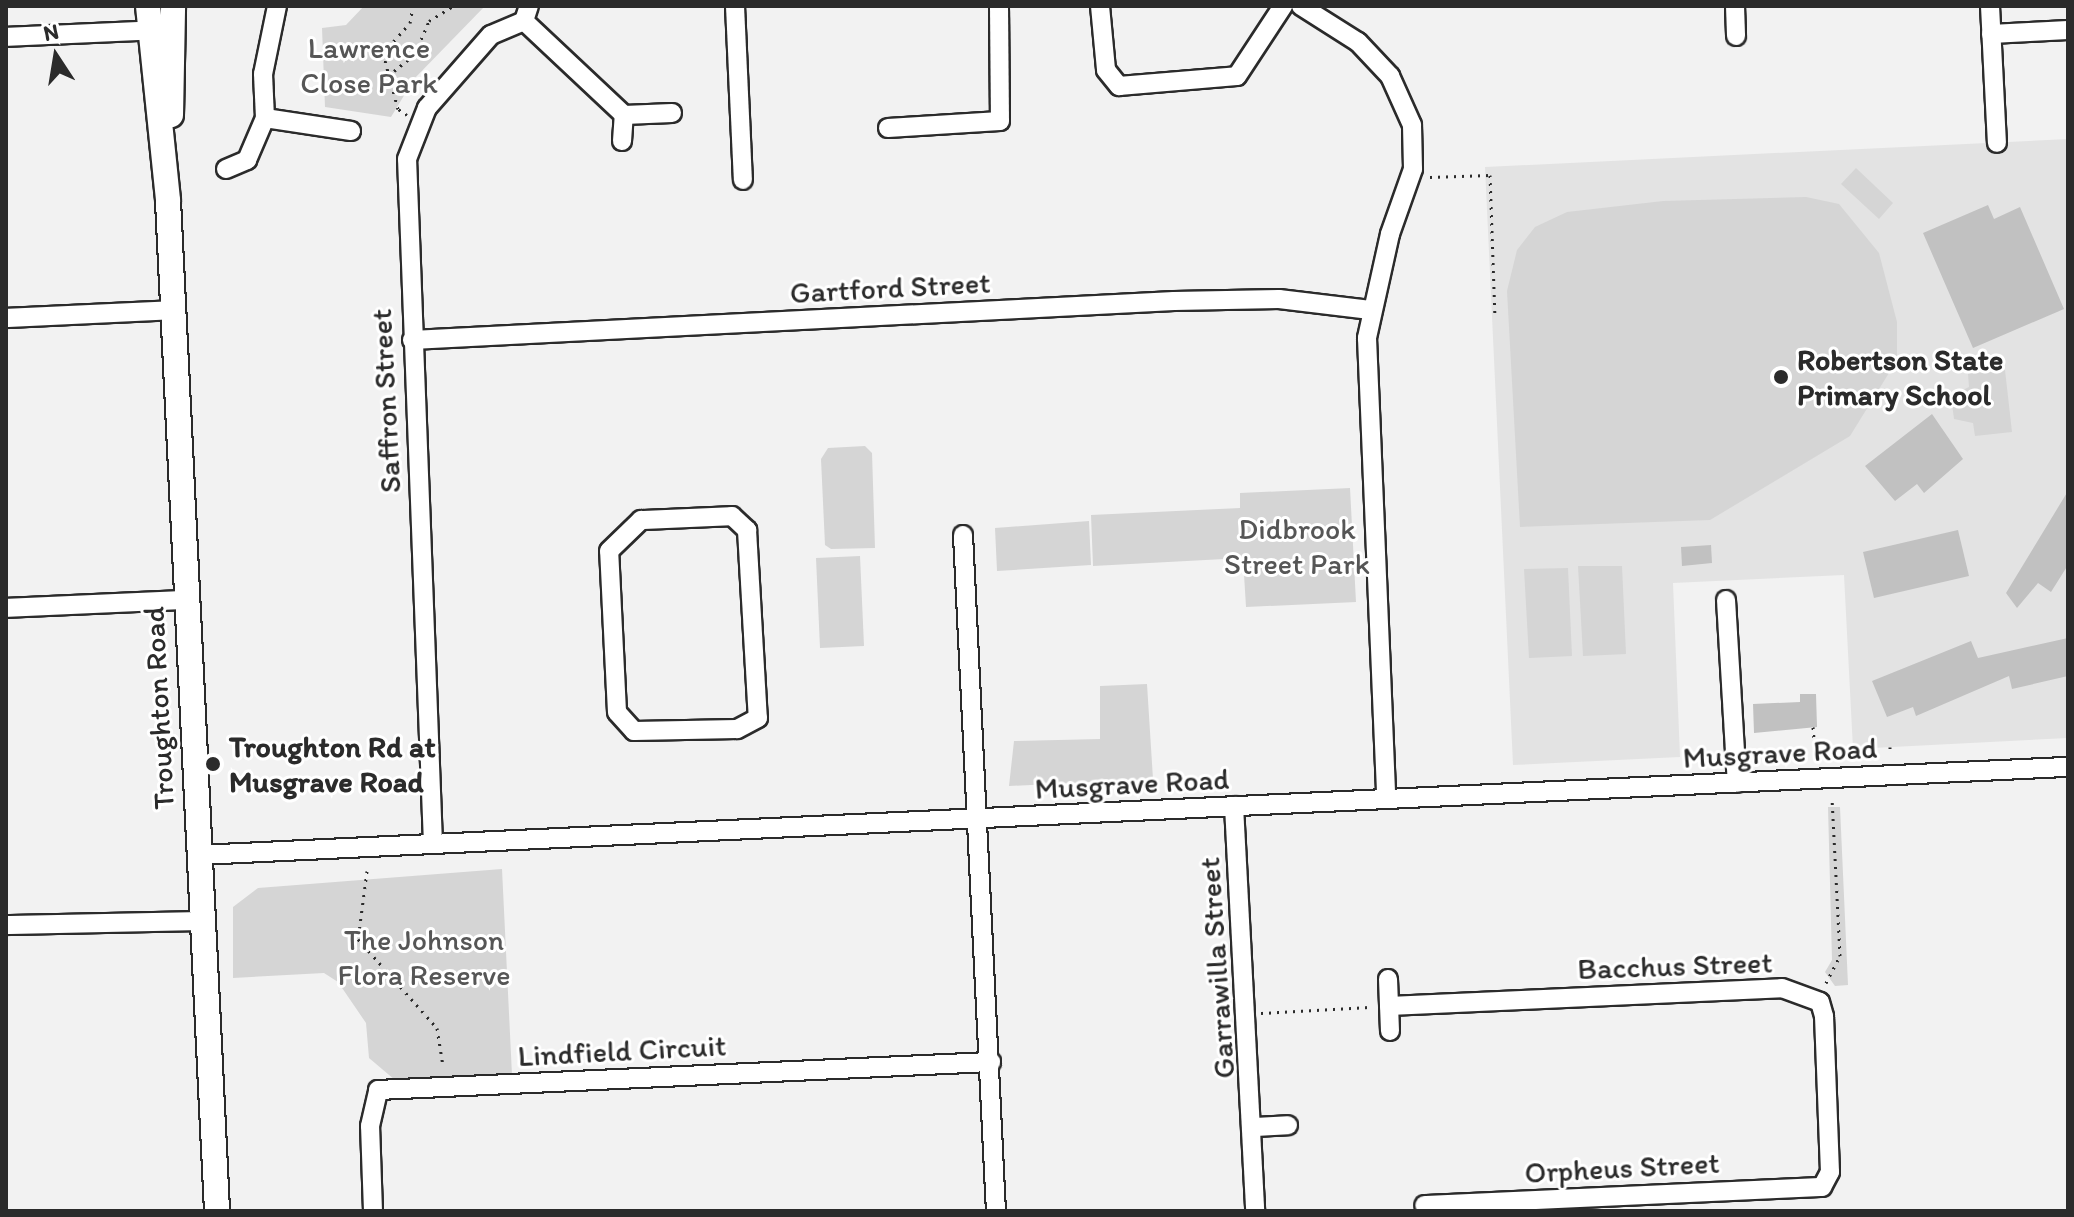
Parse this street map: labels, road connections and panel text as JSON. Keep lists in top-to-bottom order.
{
  "streets": {
    "main road": ["Troughton Road"],
    "street": [
      "Gartford Street",
      "Saffron Street",
      "Musgrave Road",
      "Bacchus Street",
      "Garrawilla Street",
      "Lindfield Circuit",
      "Orpheus Street"
    ]
  },
  "crossings": [
    ["Gartford Street", "Saffron Street"],
    ["Saffron Street", "Musgrave Road"],
    ["Troughton Road", "Musgrave Road"],
    ["Musgrave Road", "Garrawilla Street"],
    ["Bacchus Street", "Orpheus Street"]
  ],
  "parks": ["Lawrence Close Park", "Didbrook Street Park", "The Johnson Flora Reserve"],
  "places": ["Robertson State Primary School", "Troughton Rd at Musgrave Road"],
  "north": "top"
}
